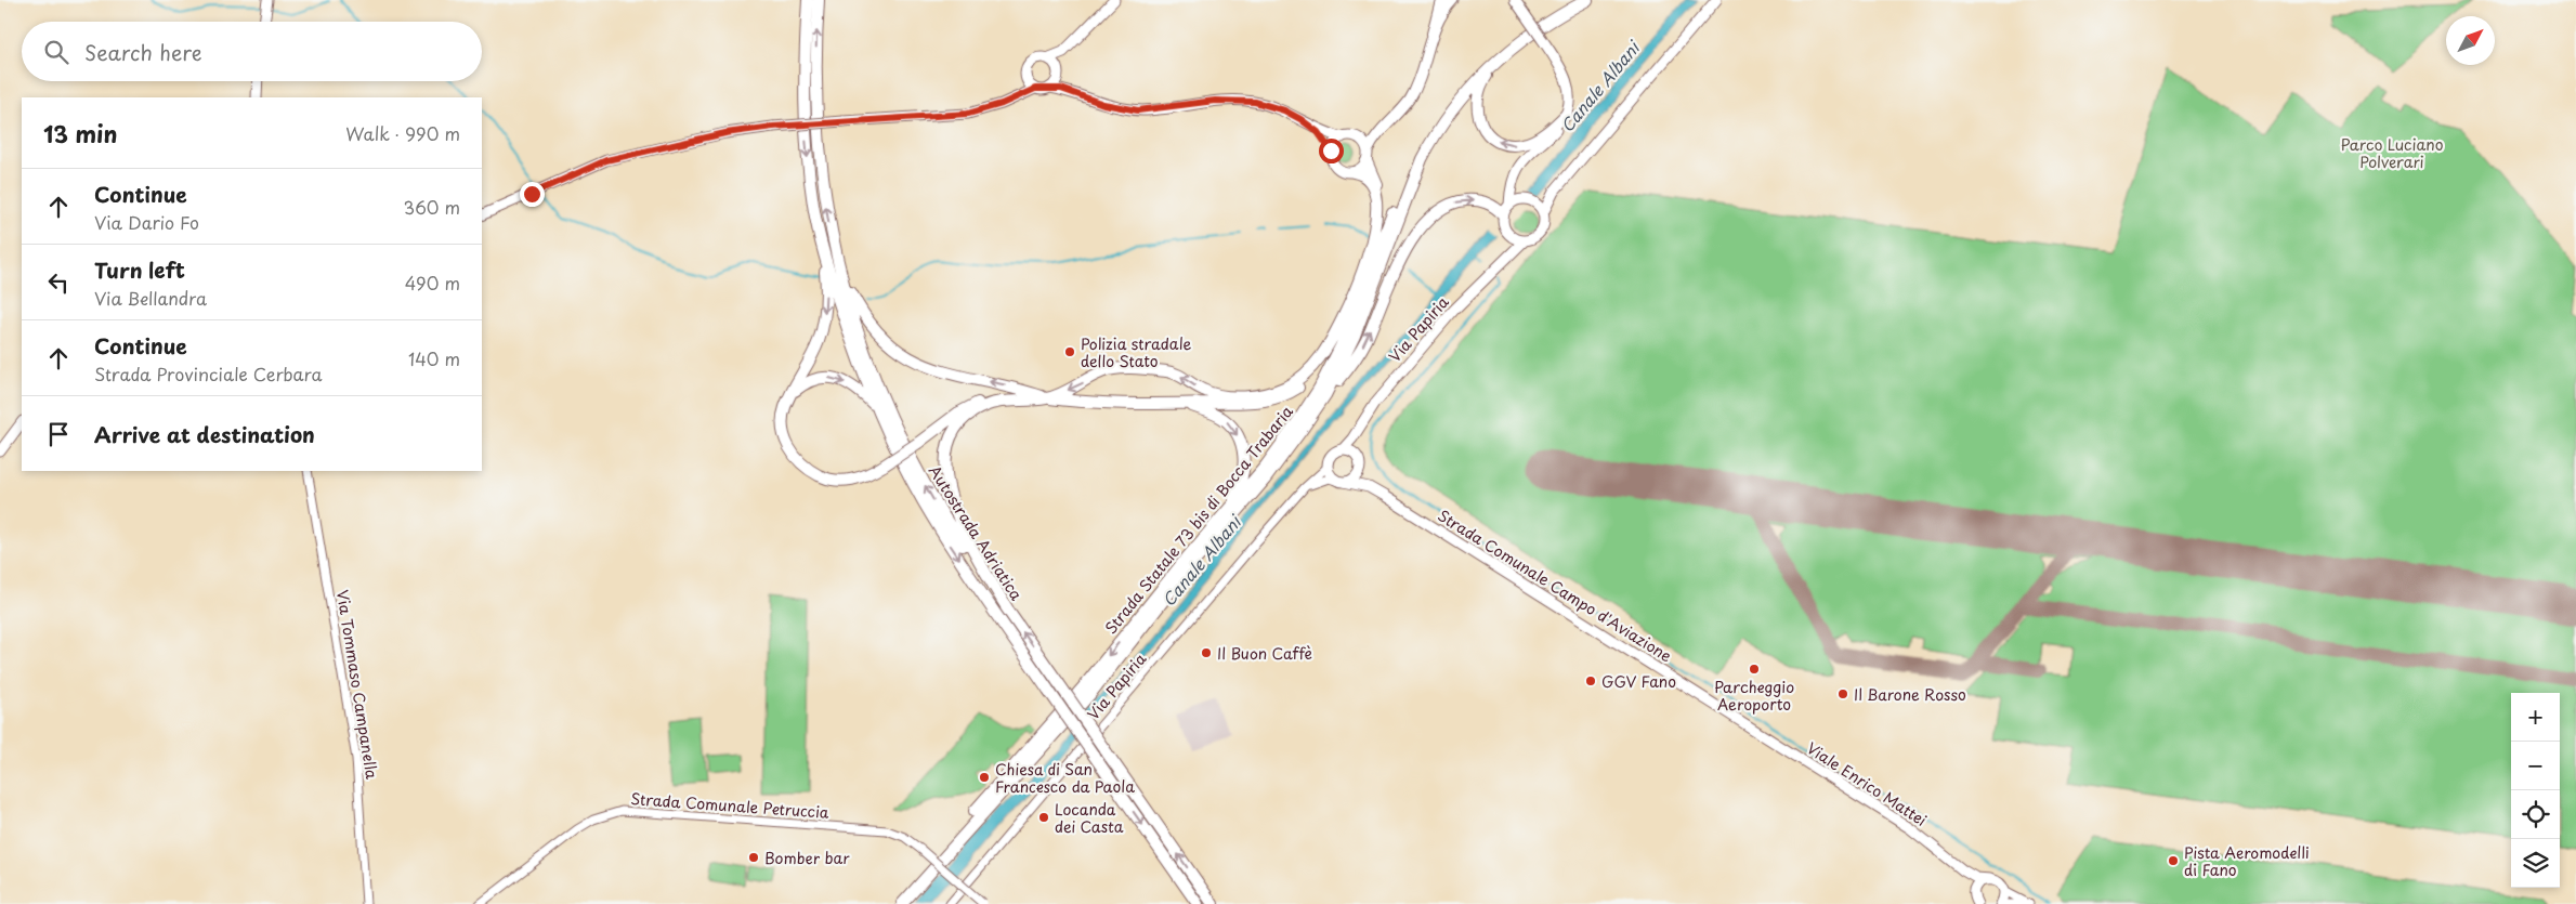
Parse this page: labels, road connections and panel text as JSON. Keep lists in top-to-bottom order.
{
  "streets": {
    "highway": ["Strada Statale 73 bis di Bocca Trabaria", "Autostrada Adriatica"],
    "main road": ["Via Papiria", "Strada Comunale Campo d'Aviazione", "Viale Enrico Mattei"],
    "street": ["Via Tommaso Campanella", "Strada Comunale Petruccia"]
  },
  "crossings": [
    ["Via Papiria", "Strada Comunale Campo d'Aviazione"],
    ["Strada Comunale Campo d'Aviazione", "Viale Enrico Mattei"]
  ],
  "water": ["Canale Albani"],
  "parks": ["Parco Luciano Polverari"],
  "places": [
    "Polizia stradale dello Stato",
    "Il Buon Caffè",
    "Parcheggio Aeroporto",
    "GGV Fano",
    "Il Barone Rosso",
    "Chiesa di San Francesco da Paola",
    "Locanda dei Casta",
    "Bomber bar",
    "Pista Aeromodelli di Fano"
  ],
  "north": "top right",
  "page": {
    "search": "Search here",
    "heading": ["13 min", "Walk · 990 m"],
    "list": [
      ["Continue", "Via Dario Fo", "360 m"],
      ["Turn left", "Via Bellandra", "490 m"],
      ["Continue", "Strada Provinciale Cerbara", "140 m"],
      "Arrive at destination"
    ],
    "map_buttons": ["+", "−"]
  }
}
